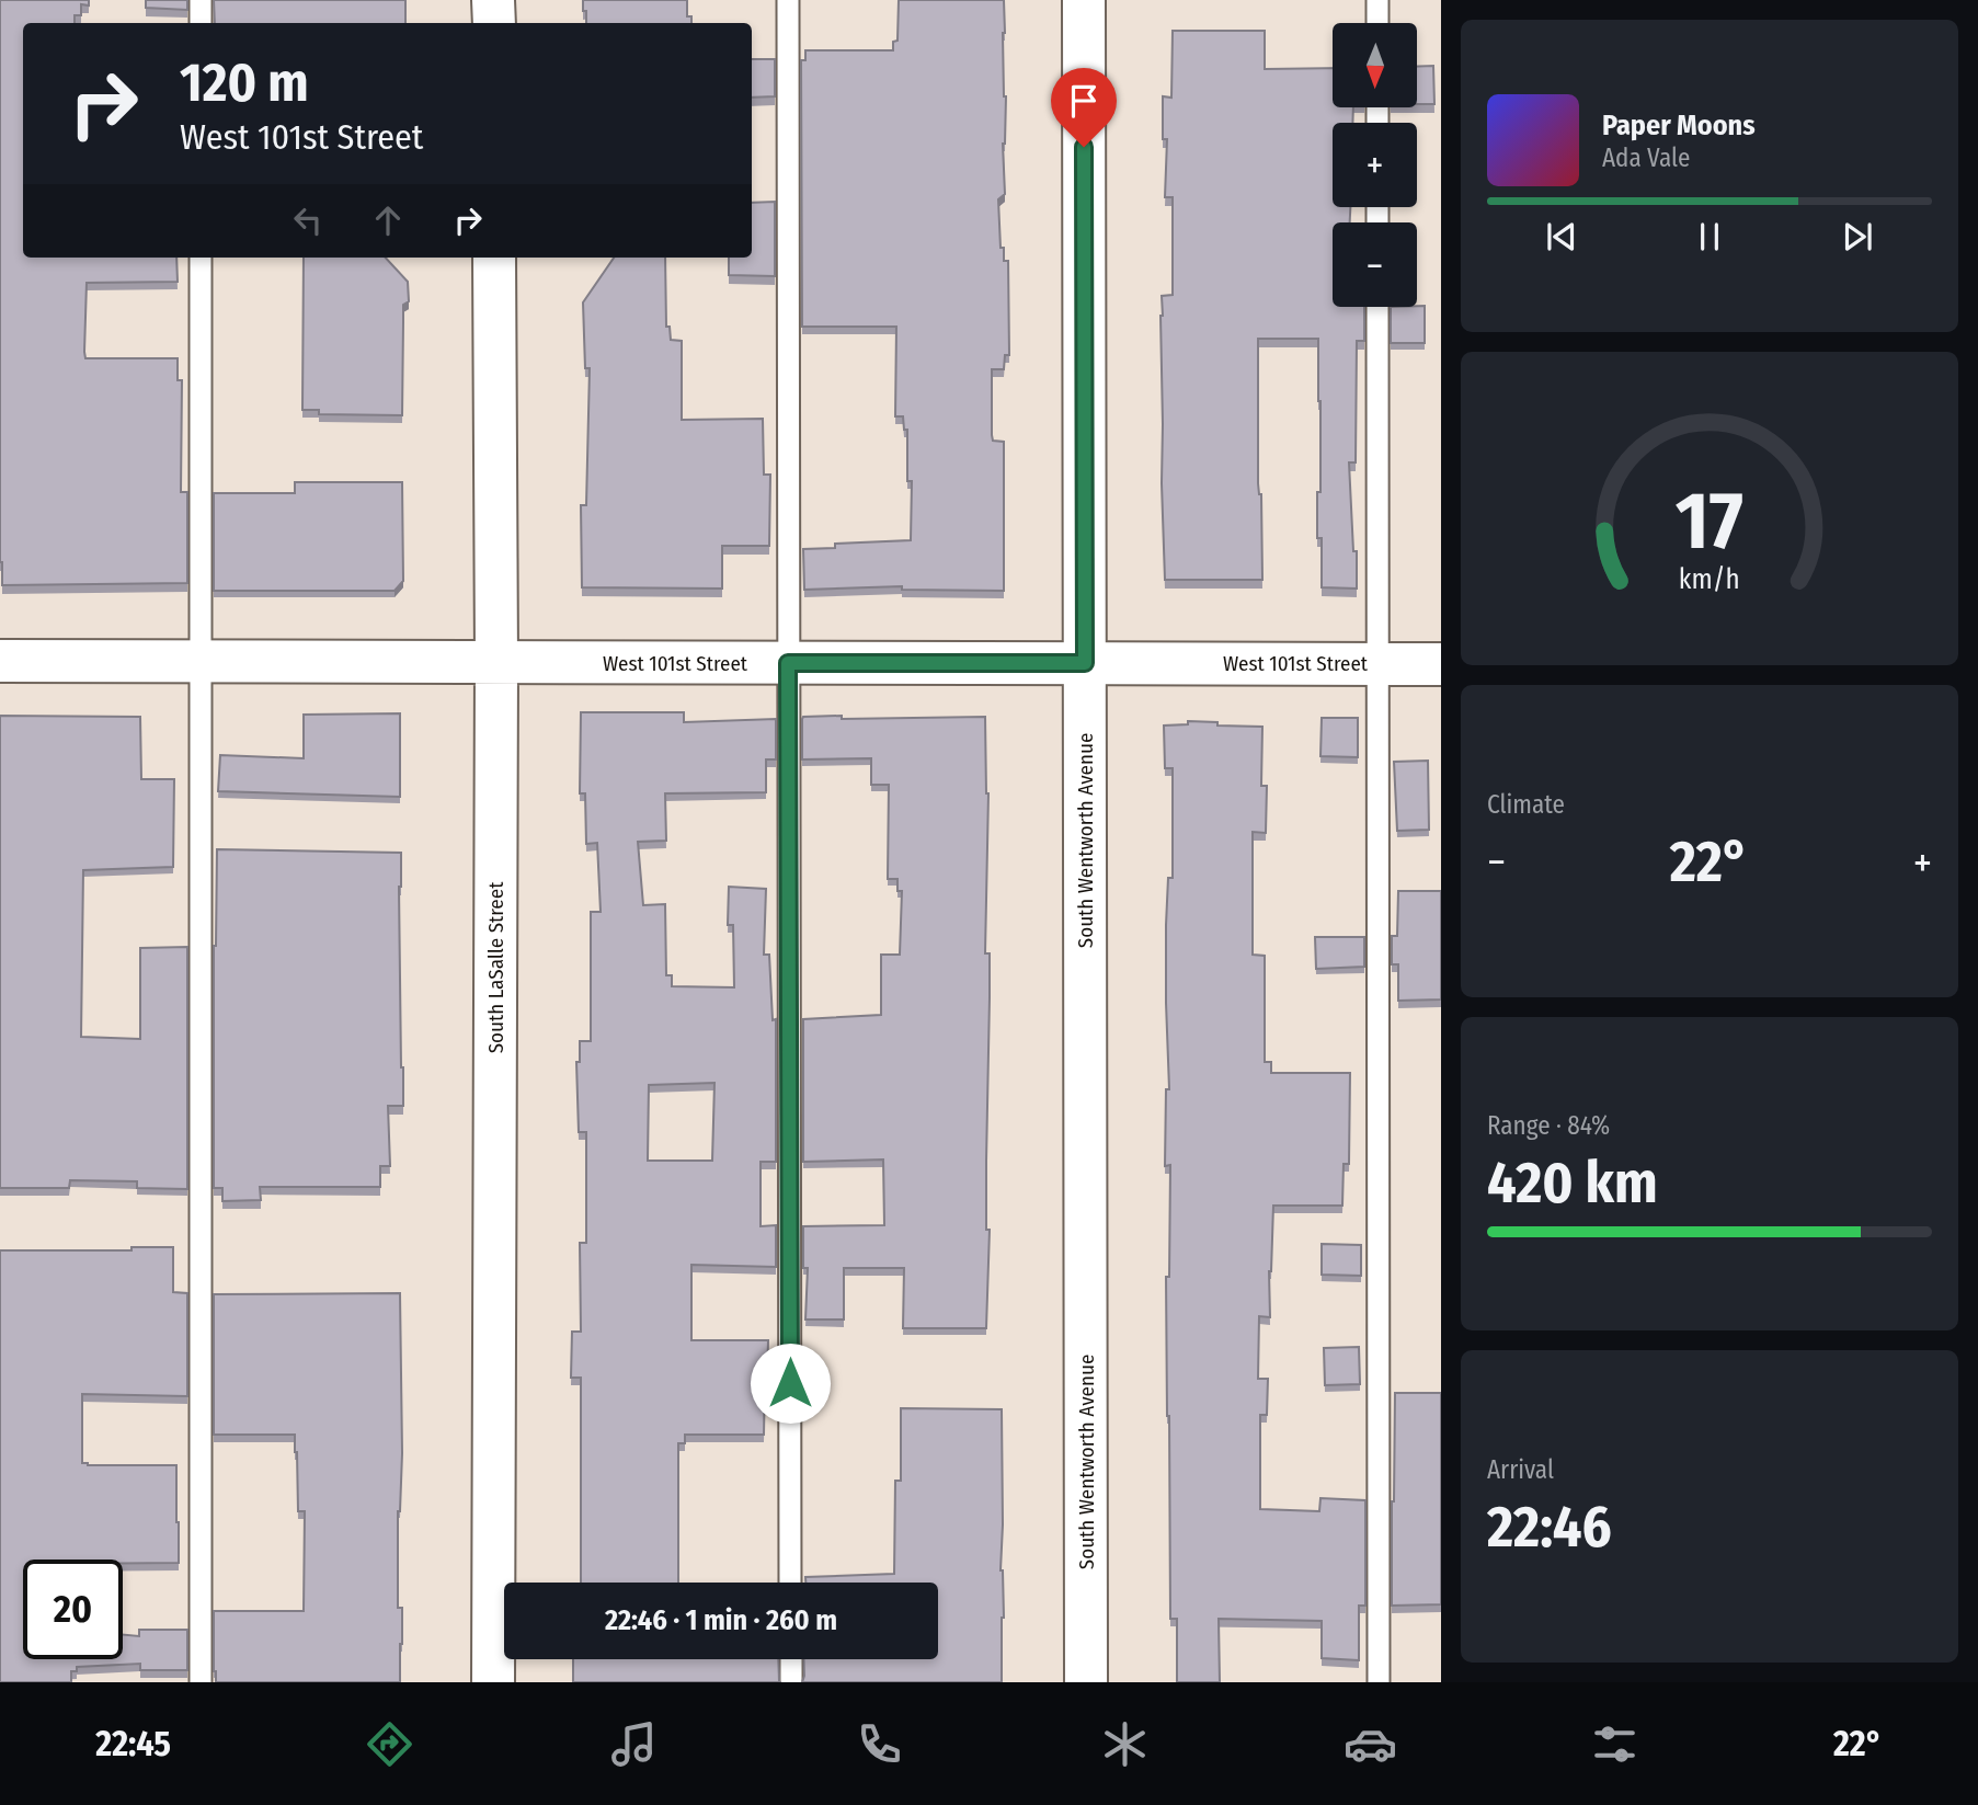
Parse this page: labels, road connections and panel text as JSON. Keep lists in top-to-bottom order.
{
  "streets": {
    "street": ["West 101st Street", "South Wentworth Avenue", "South LaSalle Street"]
  },
  "crossings": [
    ["West 101st Street", "South Wentworth Avenue"],
    ["West 101st Street", "South LaSalle Street"]
  ],
  "north": "bottom",
  "page": {
    "map_buttons": ["+", "−"],
    "turn": ["120 m", "West 101st Street"],
    "song": ["Paper Moons", "Ada Vale"],
    "tile": [
      "Climate",
      ["Range · 84%", "420 km"],
      ["Arrival", "22:46"]
    ],
    "heat": ["−", "22°", "+"],
    "limit": "20",
    "trip": "22:46 · 1 min · 260 m",
    "tabs": ["22:45", "22°"],
    "gauge": ["17", "km/h"]
  }
}
